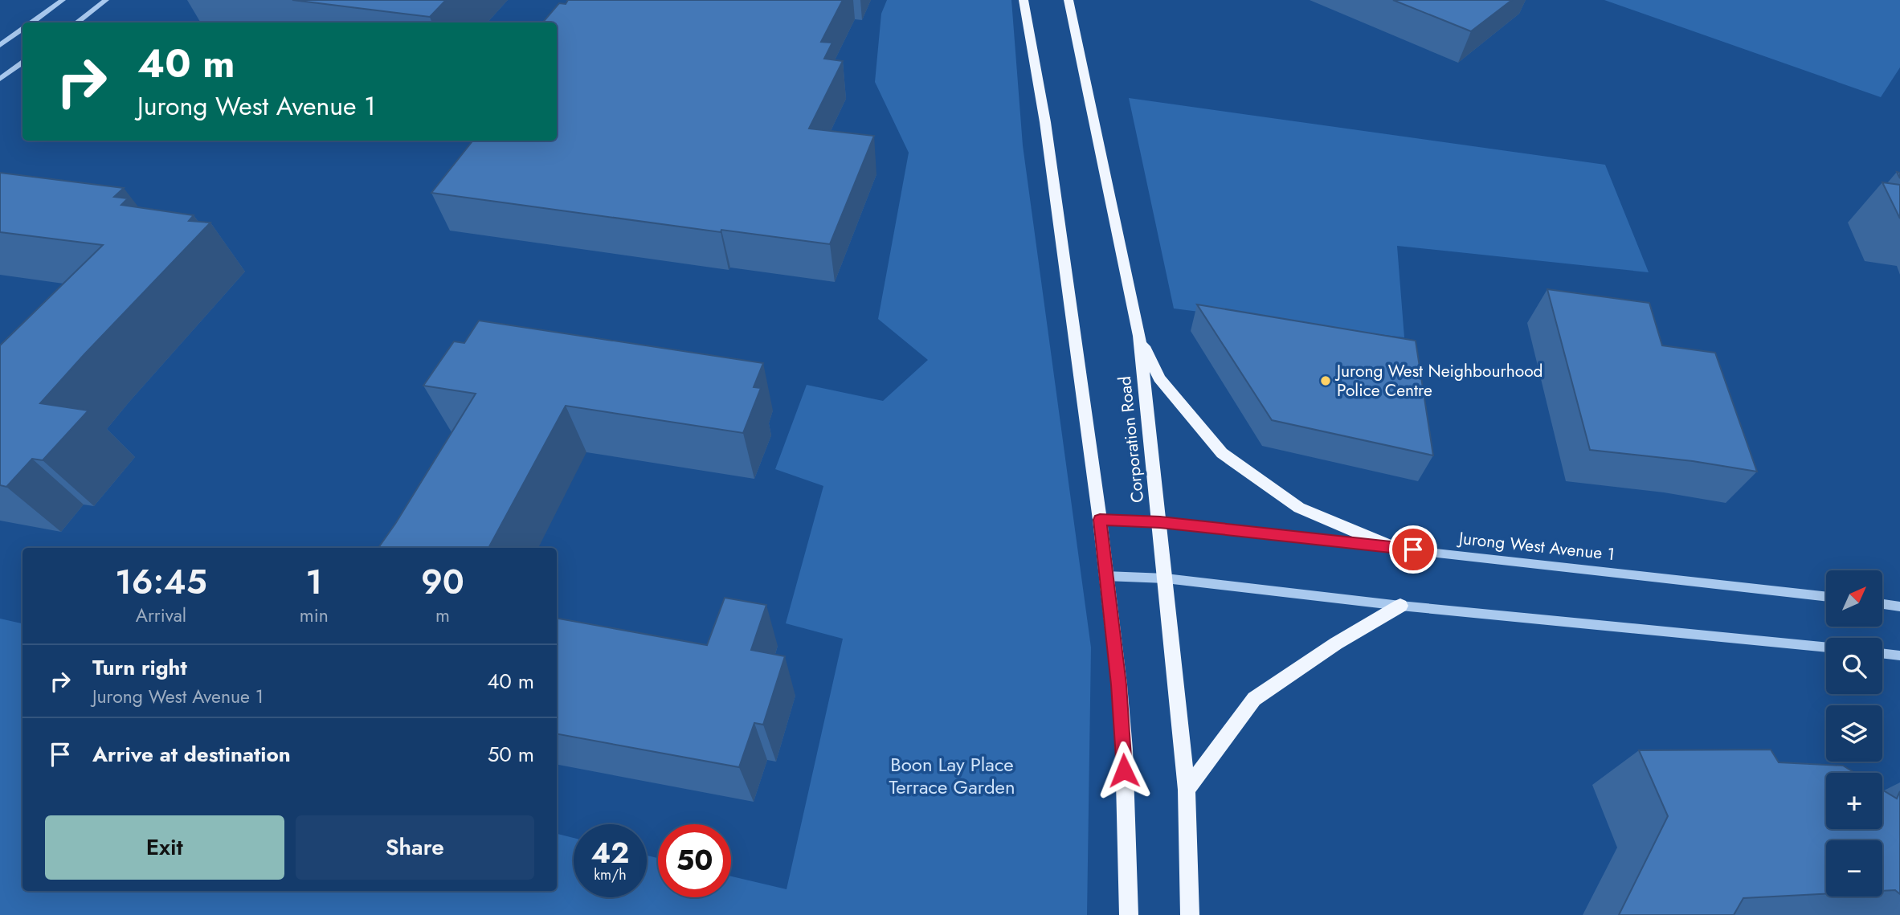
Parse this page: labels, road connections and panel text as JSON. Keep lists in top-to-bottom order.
{
  "streets": {
    "main road": ["Corporation Road"],
    "street": ["Jurong West Avenue 1"]
  },
  "crossings": [
    ["Corporation Road", "Jurong West Avenue 1"]
  ],
  "parks": ["Boon Lay Place Terrace Garden"],
  "places": ["Jurong West Neighbourhood Police Centre"],
  "north": "top right",
  "page": {
    "turn": ["40 m", "Jurong West Avenue 1"],
    "eta": [
      "16:45",
      "Arrival",
      "1",
      "min",
      "90",
      "m"
    ],
    "map_buttons": ["+", "−"],
    "list": [
      {
        "name": "Turn right",
        "note": "Jurong West Avenue 1",
        "value": "40 m"
      },
      {
        "name": "Arrive at destination",
        "value": "50 m"
      }
    ],
    "buttons": ["Exit", "Share"],
    "speed": "42 km/h",
    "limit": "50"
  }
}
